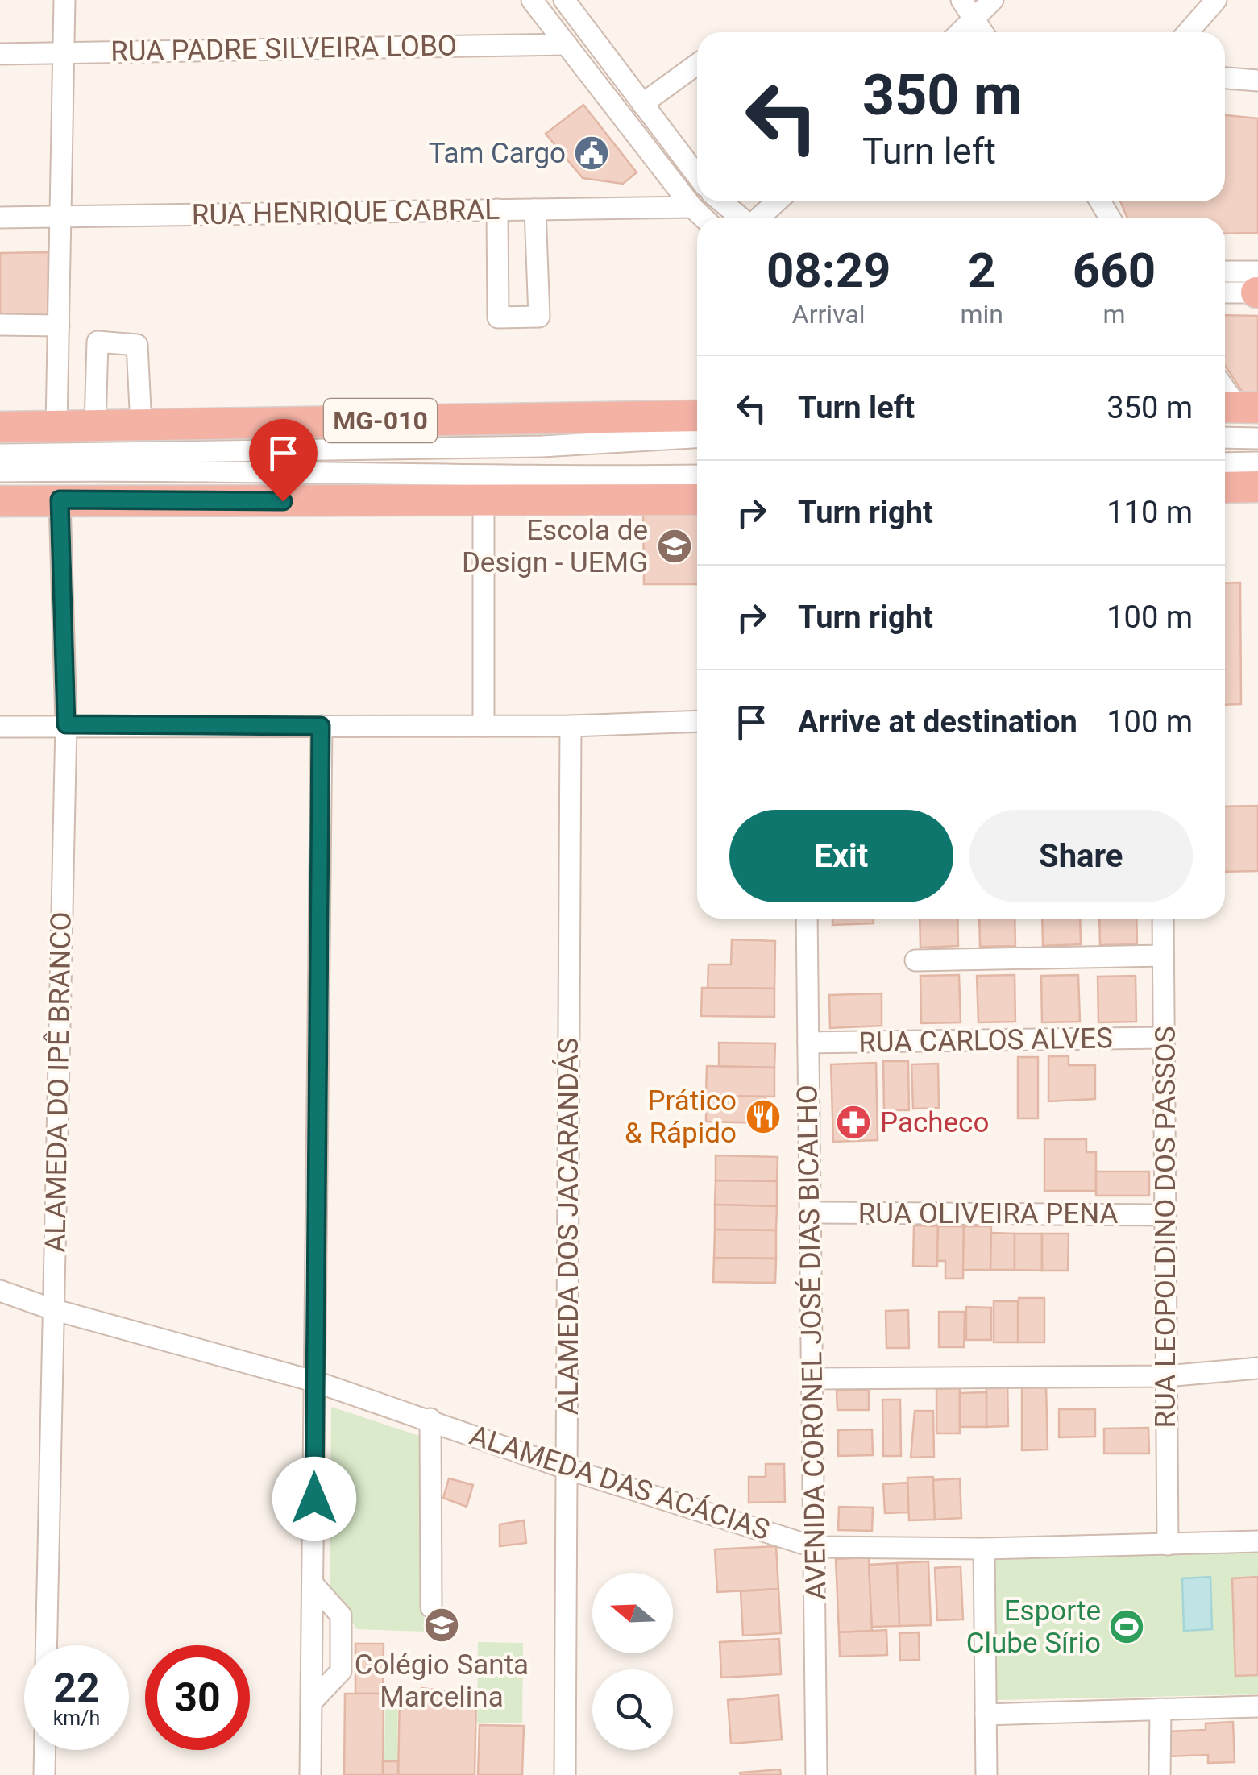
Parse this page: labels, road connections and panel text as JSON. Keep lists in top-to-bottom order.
{
  "streets": {
    "highway": ["MG-010"],
    "street": [
      "RUA PADRE SILVEIRA LOBO",
      "RUA HENRIQUE CABRAL",
      "RUA CARLOS ALVES",
      "ALAMEDA DO IPÊ BRANCO",
      "RUA OLIVEIRA PENA",
      "ALAMEDA DOS JACARANDÁS",
      "RUA LEOPOLDINO DOS PASSOS",
      "AVENIDA CORONEL JOSÉ DIAS BICALHO",
      "ALAMEDA DAS ACÁCIAS"
    ]
  },
  "crossings": [
    ["RUA CARLOS ALVES", "RUA LEOPOLDINO DOS PASSOS"],
    ["RUA CARLOS ALVES", "AVENIDA CORONEL JOSÉ DIAS BICALHO"],
    ["ALAMEDA DO IPÊ BRANCO", "ALAMEDA DAS ACÁCIAS"],
    ["RUA OLIVEIRA PENA", "RUA LEOPOLDINO DOS PASSOS"],
    ["RUA OLIVEIRA PENA", "AVENIDA CORONEL JOSÉ DIAS BICALHO"],
    ["ALAMEDA DOS JACARANDÁS", "ALAMEDA DAS ACÁCIAS"],
    ["RUA LEOPOLDINO DOS PASSOS", "ALAMEDA DAS ACÁCIAS"],
    ["AVENIDA CORONEL JOSÉ DIAS BICALHO", "ALAMEDA DAS ACÁCIAS"]
  ],
  "places": {
    "public building": ["Tam Cargo"],
    "school or university": ["Escola de Design - UEMG", "Colégio Santa Marcelina"],
    "restaurant": ["Prático & Rápido"],
    "pharmacy": ["Pacheco"],
    "sports": ["Esporte Clube Sírio"]
  },
  "north": "left",
  "page": {
    "turn": ["350 m", "Turn left"],
    "eta": [
      "08:29",
      "Arrival",
      "2",
      "min",
      "660",
      "m"
    ],
    "list": [
      {
        "name": "Turn left",
        "value": "350 m"
      },
      {
        "name": "Turn right",
        "value": "110 m"
      },
      {
        "name": "Turn right",
        "value": "100 m"
      },
      {
        "name": "Arrive at destination",
        "value": "100 m"
      }
    ],
    "buttons": ["Exit", "Share"],
    "speed": "22 km/h",
    "limit": "30"
  }
}
